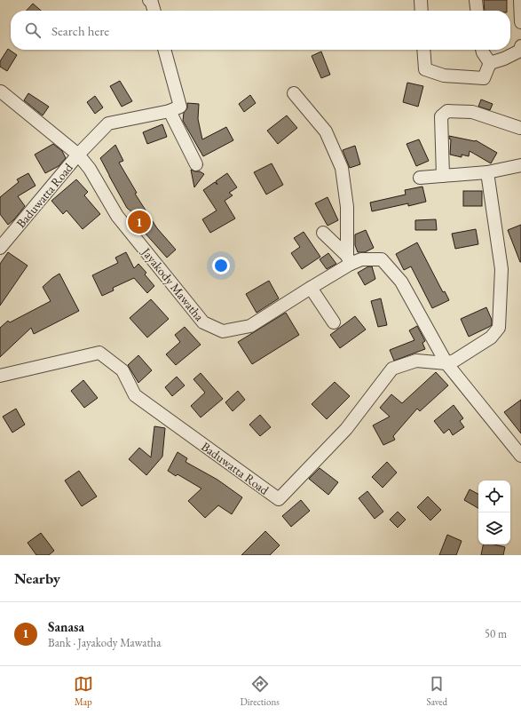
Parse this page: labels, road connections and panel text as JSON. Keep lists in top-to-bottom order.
{
  "streets": {
    "street": ["Baduwatta Road", "Jayakody Mawatha"]
  },
  "crossings": [
    ["Baduwatta Road", "Jayakody Mawatha"]
  ],
  "page": {
    "search": "Search here",
    "pins": "1",
    "heading": "Nearby",
    "list": [
      {
        "mark": "1",
        "name": "Sanasa",
        "note": "Bank · Jayakody Mawatha",
        "value": "50 m"
      }
    ],
    "nav": ["Map", "Directions", "Saved"]
  }
}
